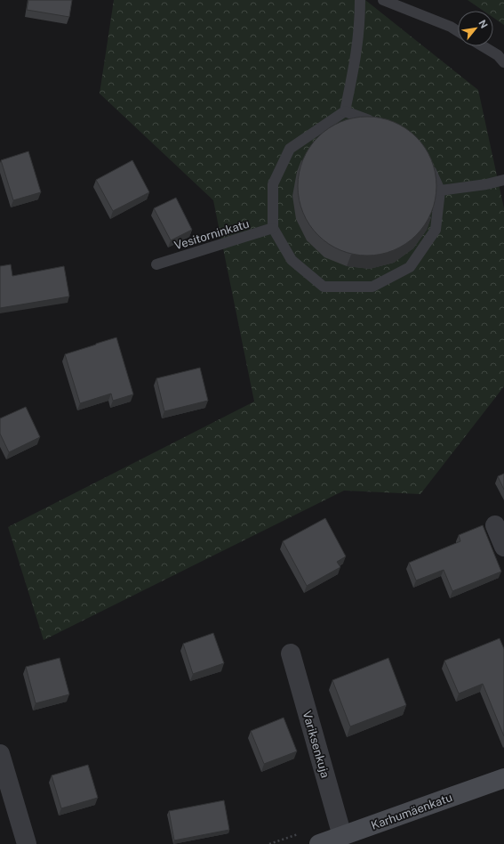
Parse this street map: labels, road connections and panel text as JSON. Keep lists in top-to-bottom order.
{
  "streets": {
    "street": ["Variksenkuja", "Karhumäenkatu"],
    "lane": ["Vesitorninkatu"]
  },
  "crossings": [
    ["Variksenkuja", "Karhumäenkatu"]
  ],
  "north": "top right"
}
